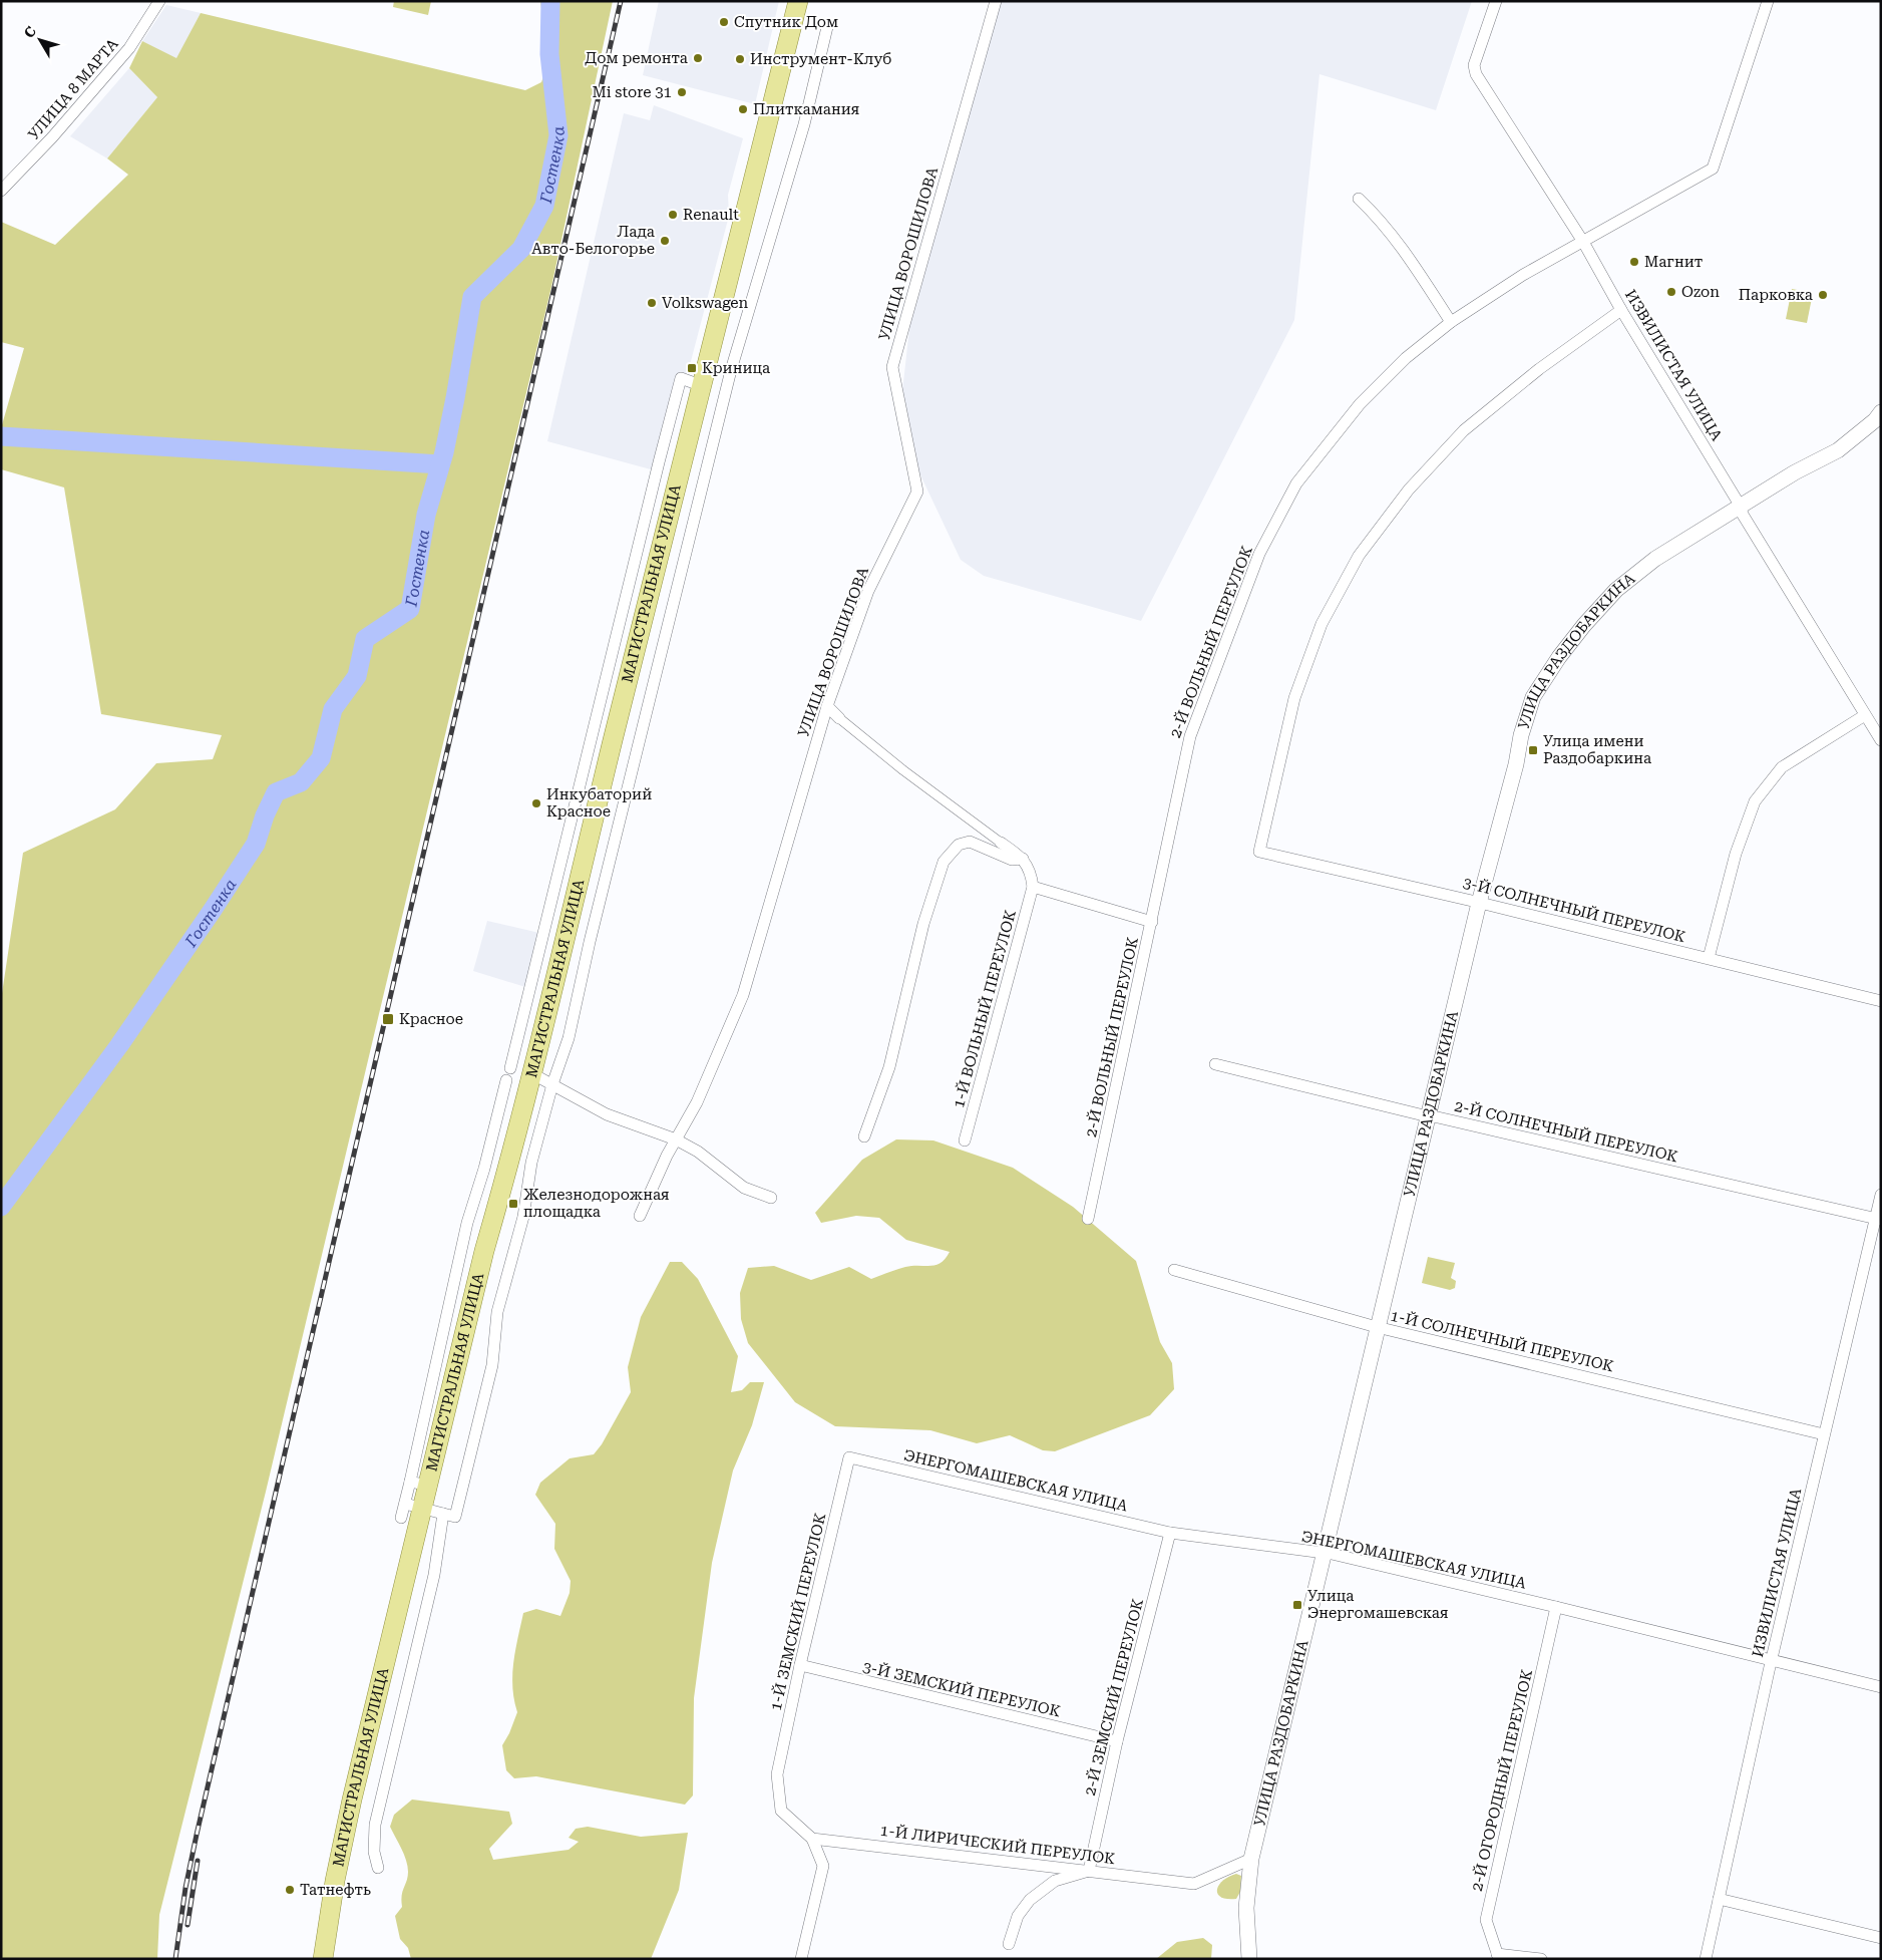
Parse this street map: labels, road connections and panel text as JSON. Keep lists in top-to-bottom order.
{
  "streets": {
    "main road": ["МАГИСТРАЛЬНАЯ УЛИЦА"],
    "street": [
      "УЛИЦА 8 МАРТА",
      "УЛИЦА ВОРОШИЛОВА",
      "ИЗВИЛИСТАЯ УЛИЦА",
      "2-Й ВОЛЬНЫЙ ПЕРЕУЛОК",
      "УЛИЦА РАЗДОБАРКИНА",
      "3-Й СОЛНЕЧНЫЙ ПЕРЕУЛОК",
      "1-Й ВОЛЬНЫЙ ПЕРЕУЛОК",
      "2-Й СОЛНЕЧНЫЙ ПЕРЕУЛОК",
      "1-Й СОЛНЕЧНЫЙ ПЕРЕУЛОК",
      "ЭНЕРГОМАШЕВСКАЯ УЛИЦА",
      "1-Й ЗЕМСКИЙ ПЕРЕУЛОК",
      "3-Й ЗЕМСКИЙ ПЕРЕУЛОК",
      "2-Й ЗЕМСКИЙ ПЕРЕУЛОК",
      "2-Й ОГОРОДНЫЙ ПЕРЕУЛОК",
      "1-Й ЛИРИЧЕСКИЙ ПЕРЕУЛОК"
    ]
  },
  "crossings": [
    ["ИЗВИЛИСТАЯ УЛИЦА", "2-Й ВОЛЬНЫЙ ПЕРЕУЛОК"],
    ["ИЗВИЛИСТАЯ УЛИЦА", "УЛИЦА РАЗДОБАРКИНА"],
    ["ИЗВИЛИСТАЯ УЛИЦА", "3-Й СОЛНЕЧНЫЙ ПЕРЕУЛОК"],
    ["ИЗВИЛИСТАЯ УЛИЦА", "2-Й СОЛНЕЧНЫЙ ПЕРЕУЛОК"],
    ["ИЗВИЛИСТАЯ УЛИЦА", "1-Й СОЛНЕЧНЫЙ ПЕРЕУЛОК"],
    ["ИЗВИЛИСТАЯ УЛИЦА", "ЭНЕРГОМАШЕВСКАЯ УЛИЦА"],
    ["УЛИЦА РАЗДОБАРКИНА", "3-Й СОЛНЕЧНЫЙ ПЕРЕУЛОК"],
    ["УЛИЦА РАЗДОБАРКИНА", "2-Й СОЛНЕЧНЫЙ ПЕРЕУЛОК"],
    ["УЛИЦА РАЗДОБАРКИНА", "1-Й СОЛНЕЧНЫЙ ПЕРЕУЛОК"],
    ["УЛИЦА РАЗДОБАРКИНА", "ЭНЕРГОМАШЕВСКАЯ УЛИЦА"],
    ["УЛИЦА РАЗДОБАРКИНА", "1-Й ЛИРИЧЕСКИЙ ПЕРЕУЛОК"],
    ["ЭНЕРГОМАШЕВСКАЯ УЛИЦА", "1-Й ЗЕМСКИЙ ПЕРЕУЛОК"],
    ["ЭНЕРГОМАШЕВСКАЯ УЛИЦА", "2-Й ЗЕМСКИЙ ПЕРЕУЛОК"],
    ["ЭНЕРГОМАШЕВСКАЯ УЛИЦА", "2-Й ОГОРОДНЫЙ ПЕРЕУЛОК"],
    ["1-Й ЗЕМСКИЙ ПЕРЕУЛОК", "3-Й ЗЕМСКИЙ ПЕРЕУЛОК"],
    ["1-Й ЗЕМСКИЙ ПЕРЕУЛОК", "1-Й ЛИРИЧЕСКИЙ ПЕРЕУЛОК"],
    ["3-Й ЗЕМСКИЙ ПЕРЕУЛОК", "2-Й ЗЕМСКИЙ ПЕРЕУЛОК"],
    ["2-Й ЗЕМСКИЙ ПЕРЕУЛОК", "1-Й ЛИРИЧЕСКИЙ ПЕРЕУЛОК"]
  ],
  "water": ["Гостенка"],
  "places": {
    "other": [
      "Спутник Дом",
      "Дом ремонта",
      "Инструмент-Клуб",
      "Mi store 31",
      "Плиткамания",
      "Renault",
      "Лада Авто-Белогорье",
      "Магнит",
      "Ozon",
      "Парковка",
      "Volkswagen",
      "Инкубаторий Красное",
      "Татнефть"
    ],
    "transit": [
      "Криница",
      "Улица имени Раздобаркина",
      "Красное",
      "Железнодорожная площадка",
      "Улица Энергомашевская"
    ]
  },
  "north": "top left"
}
